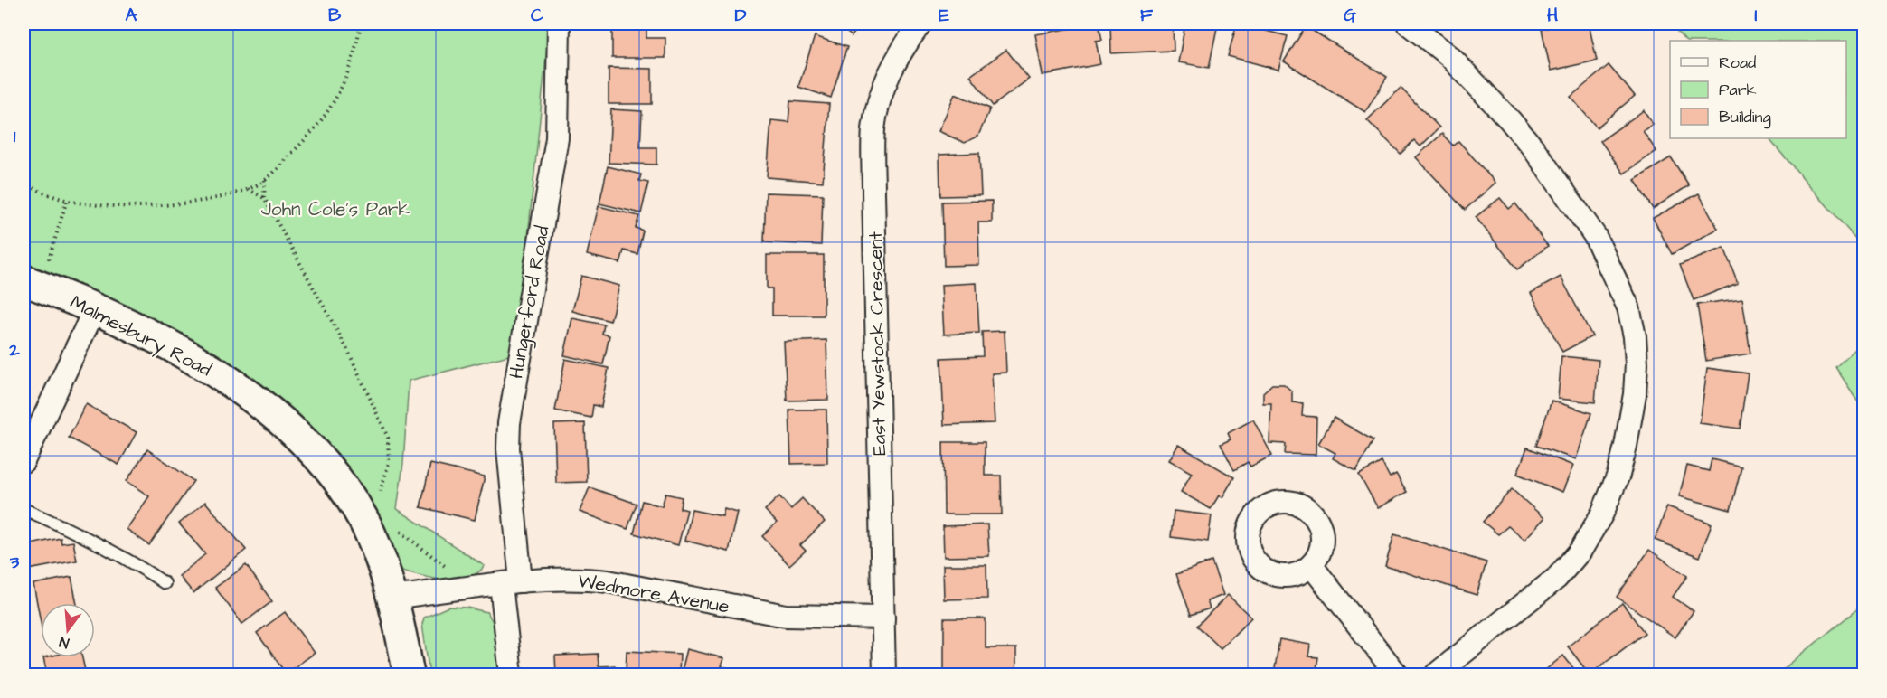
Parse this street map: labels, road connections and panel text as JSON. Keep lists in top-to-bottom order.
{
  "streets": {
    "main road": ["Malmesbury Road"],
    "street": ["Hungerford Road", "East Yewstock Crescent", "Wedmore Avenue"]
  },
  "crossings": [
    ["Hungerford Road", "Wedmore Avenue"],
    ["Malmesbury Road", "Wedmore Avenue"],
    ["East Yewstock Crescent", "Wedmore Avenue"]
  ],
  "parks": ["John Cole's Park"],
  "legend": ["Road", "Park", "Building"],
  "north": "bottom",
  "grid": {
    "columns": [
      "A",
      "B",
      "C",
      "D",
      "E",
      "F",
      "G",
      "H",
      "I"
    ],
    "rows": ["1", "2", "3"]
  }
}
